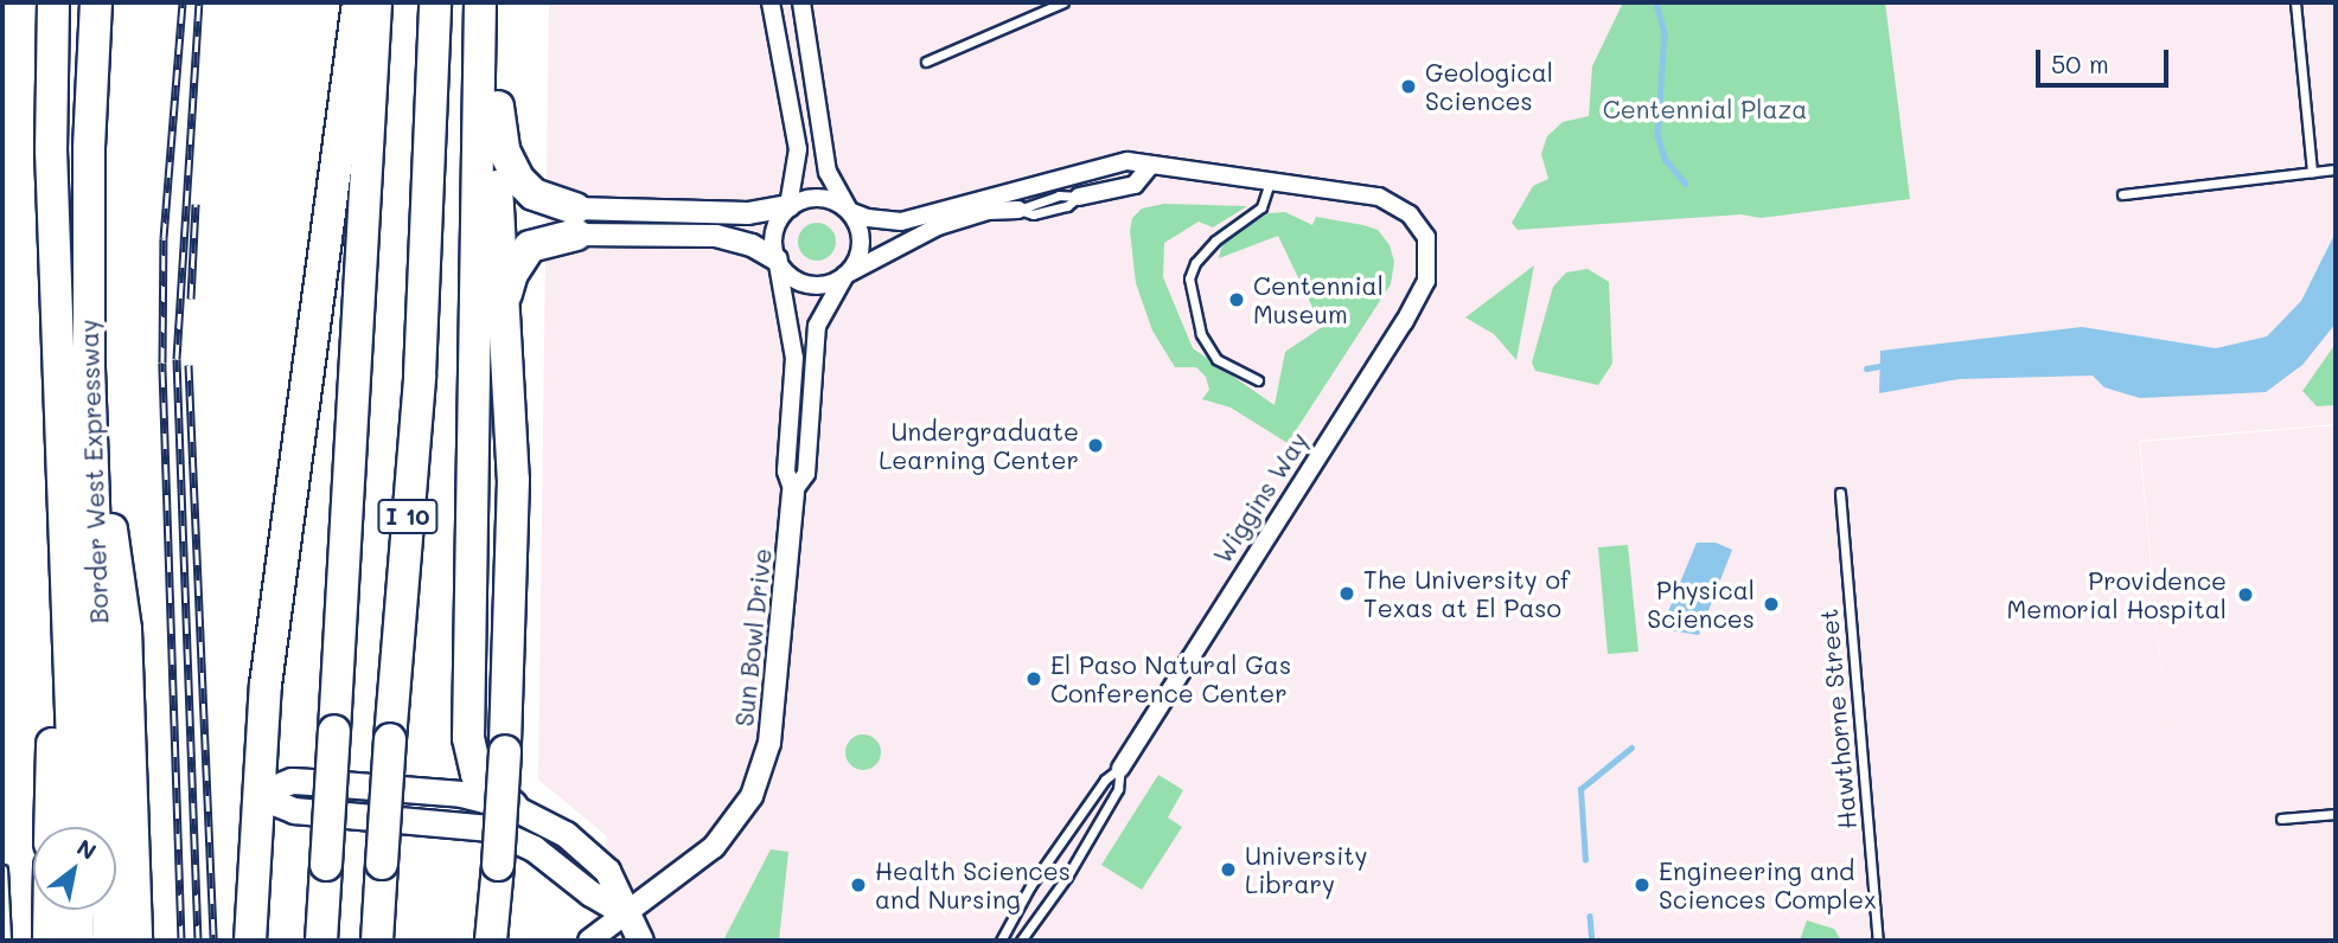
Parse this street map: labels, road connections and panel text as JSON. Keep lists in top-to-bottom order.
{
  "streets": {
    "highway": ["Border West Expressway", "I 10"],
    "street": ["Wiggins Way", "Sun Bowl Drive"],
    "lane": ["Hawthorne Street"]
  },
  "parks": ["Centennial Plaza"],
  "places": [
    "Geological Sciences",
    "Centennial Museum",
    "Undergraduate Learning Center",
    "The University of Texas at El Paso",
    "Providence Memorial Hospital",
    "Physical Sciences",
    "El Paso Natural Gas Conference Center",
    "University Library",
    "Health Sciences and Nursing",
    "Engineering and Sciences Complex"
  ],
  "scale_bar": "50 m",
  "north": "top right"
}
